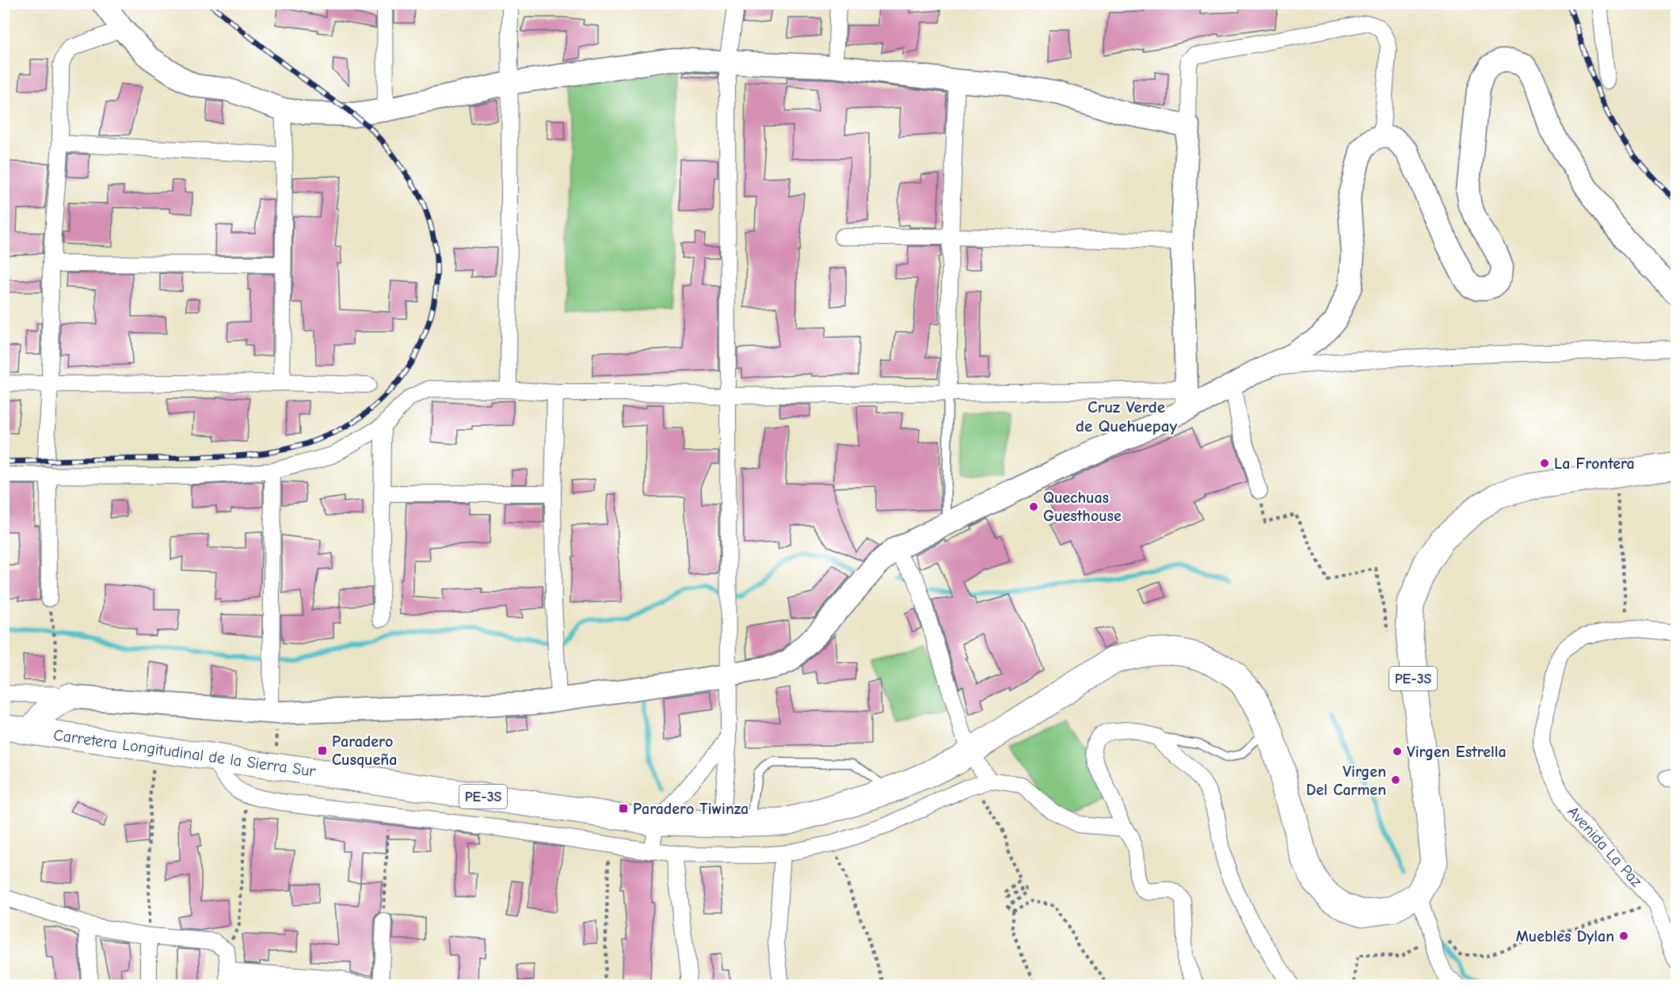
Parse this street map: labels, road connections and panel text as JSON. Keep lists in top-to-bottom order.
{
  "streets": {
    "highway": ["PE-3S", "Carretera Longitudinal de la Sierra Sur"],
    "street": ["Avenida La Paz"]
  },
  "crossings": [
    ["PE-3S", "Carretera Longitudinal de la Sierra Sur"]
  ],
  "districts": ["Cruz Verde de Quehuepay"],
  "places": {
    "other": [
      "La Frontera",
      "Quechuas Guesthouse",
      "Virgen Estrella",
      "Virgen Del Carmen",
      "Muebles Dylan"
    ],
    "transit": ["Paradero Cusqueña", "Paradero Tiwinza"]
  }
}
